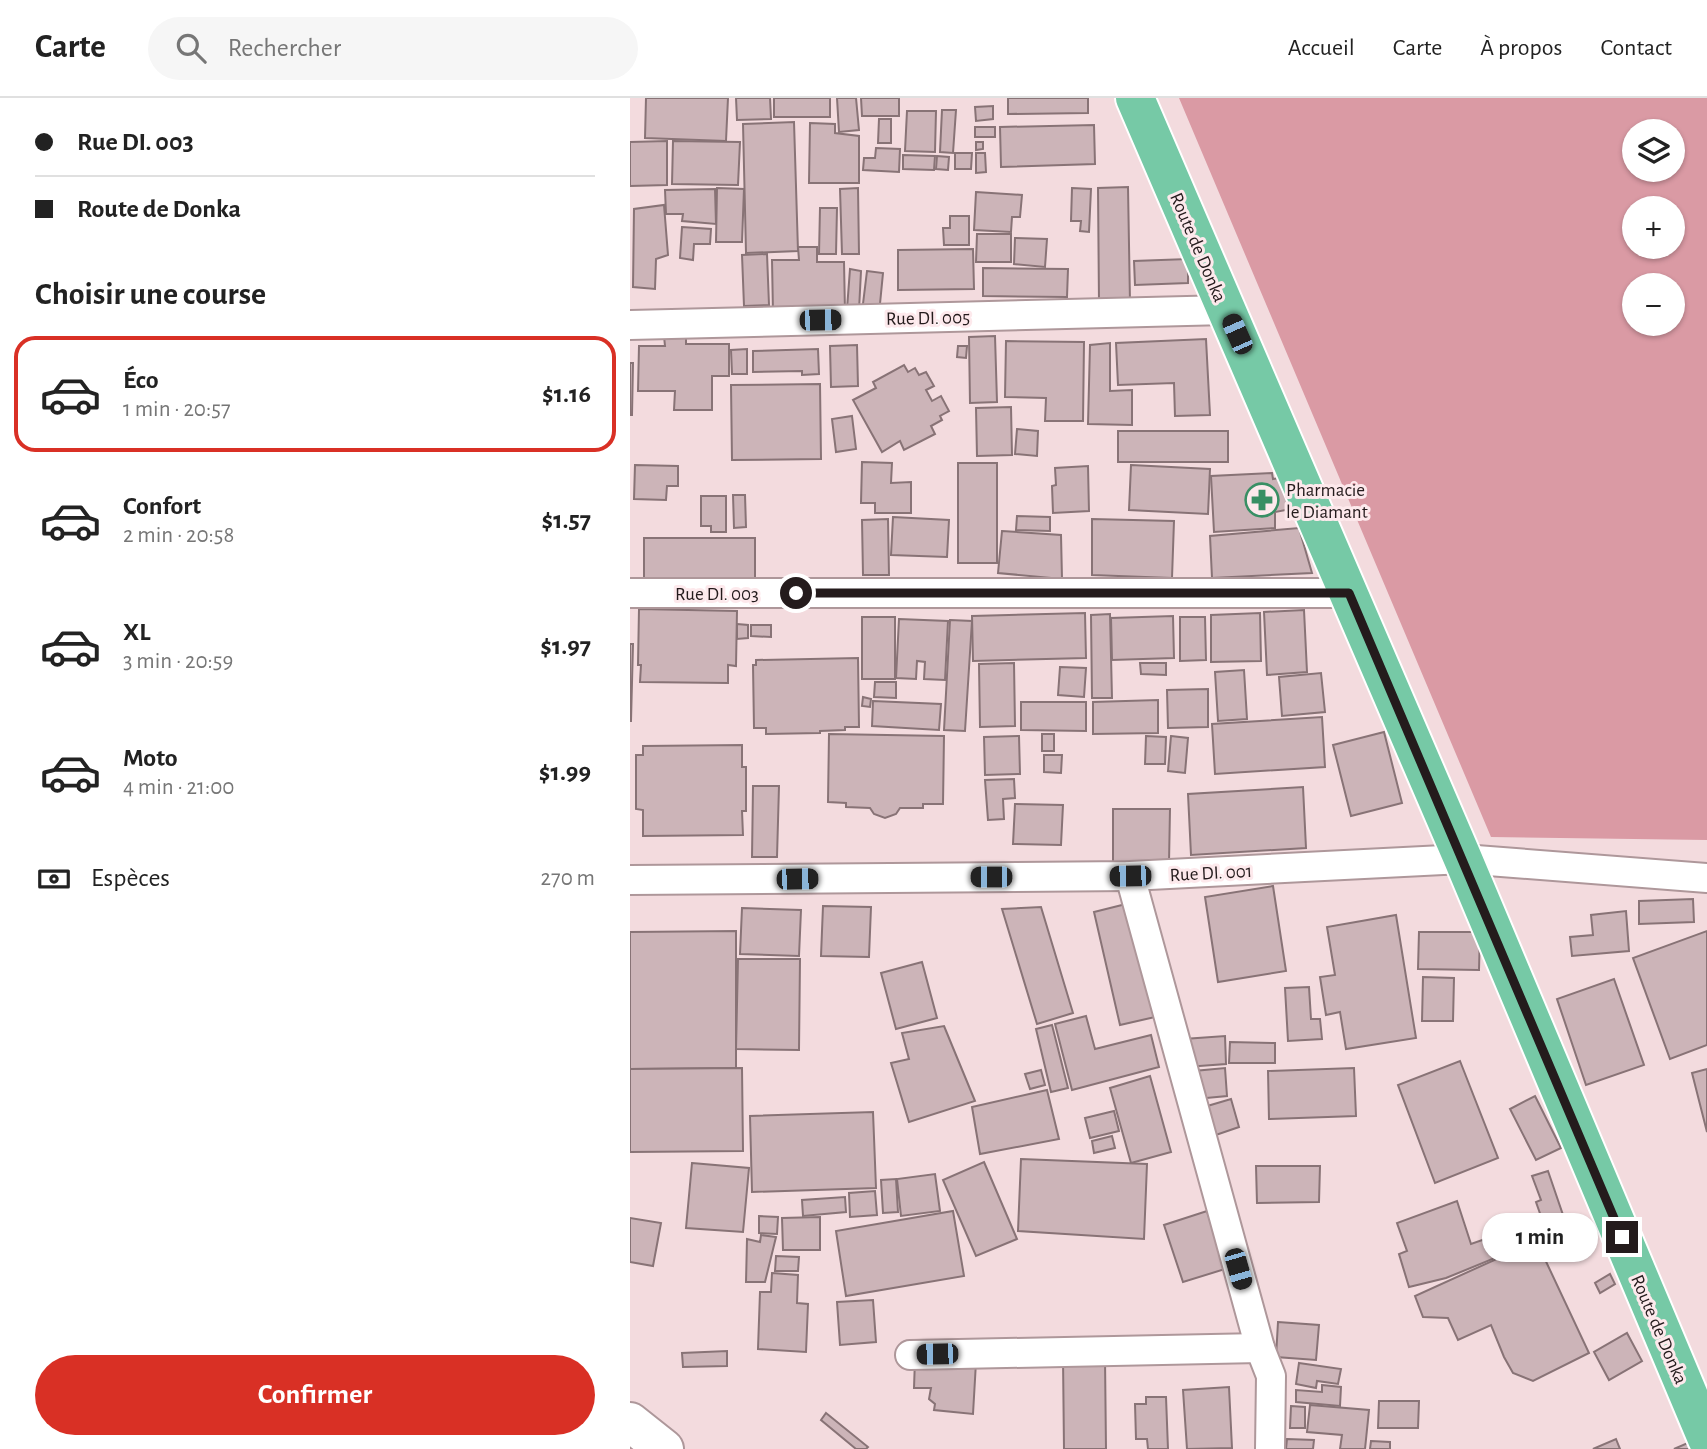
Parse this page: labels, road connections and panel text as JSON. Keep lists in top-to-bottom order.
{
  "streets": {
    "main road": ["Route de Donka"],
    "street": ["Rue DI. 005", "Rue DI. 003", "Rue DI. 001"]
  },
  "crossings": [
    ["Route de Donka", "Rue DI. 005"],
    ["Route de Donka", "Rue DI. 003"],
    ["Route de Donka", "Rue DI. 001"]
  ],
  "places": {
    "pharmacy": ["Pharmacie le Diamant"]
  },
  "page": {
    "header": "Carte",
    "search": "Rechercher",
    "nav": [
      "Accueil",
      "Carte",
      "À propos",
      "Contact"
    ],
    "banner": ["Rue DI. 003", "Route de Donka"],
    "map_buttons": ["+", "−"],
    "heading": "Choisir une course",
    "list": [
      {
        "name": "Éco",
        "note": "1 min · 20:57",
        "value": "$1.16"
      },
      {
        "name": "Confort",
        "note": "2 min · 20:58",
        "value": "$1.57"
      },
      {
        "name": "XL",
        "note": "3 min · 20:59",
        "value": "$1.97"
      },
      {
        "name": "Moto",
        "note": "4 min · 21:00",
        "value": "$1.99"
      }
    ],
    "pay": ["Espèces", "270 m"],
    "bubble": "1 min",
    "buttons": "Confirmer"
  }
}
